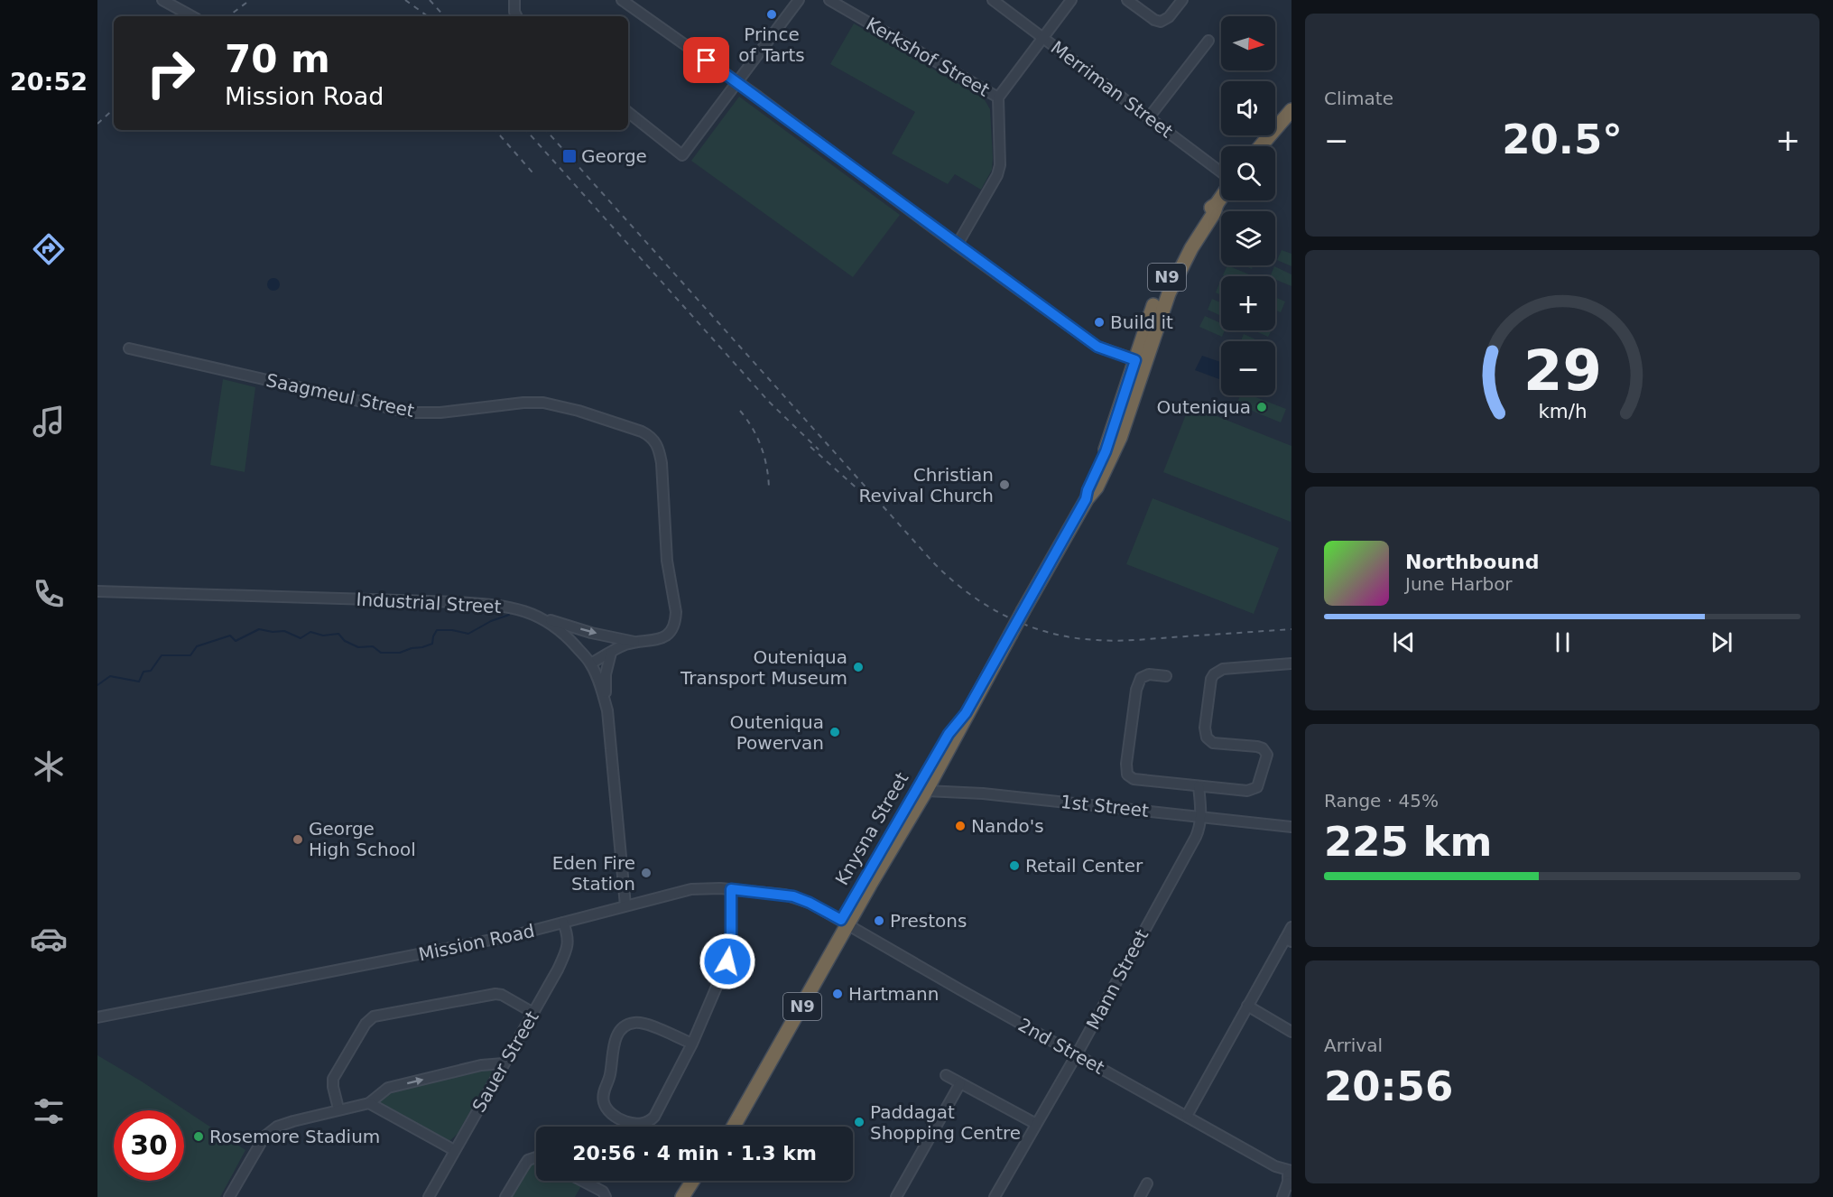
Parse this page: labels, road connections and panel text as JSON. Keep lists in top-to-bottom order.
{
  "streets": {
    "highway": ["N9", "Knysna Street"],
    "street": [
      "Kerkshof Street",
      "Merriman Street",
      "Saagmeul Street",
      "Industrial Street",
      "1st Street",
      "Mission Road",
      "Mann Street",
      "2nd Street",
      "Sauer Street"
    ]
  },
  "crossings": [
    ["N9", "Knysna Street"],
    ["Saagmeul Street", "Industrial Street"],
    ["Industrial Street", "Mission Road"],
    ["1st Street", "Knysna Street"],
    ["1st Street", "Mann Street"],
    ["Knysna Street", "Mission Road"],
    ["Knysna Street", "2nd Street"],
    ["Mission Road", "2nd Street"],
    ["Mission Road", "Sauer Street"],
    ["Mann Street", "2nd Street"]
  ],
  "places": {
    "other": [
      "Prince of Tarts",
      "Build it",
      "Outeniqua",
      "Christian Revival Church",
      "Outeniqua Transport Museum",
      "Outeniqua Powervan",
      "Nando's",
      "George High School",
      "Retail Center",
      "Eden Fire Station",
      "Prestons",
      "Hartmann",
      "Paddagat Shopping Centre",
      "Rosemore Stadium"
    ],
    "transit": ["George"]
  },
  "north": "right",
  "page": {
    "tabs": "20:52",
    "tile": [
      "Climate",
      ["Range · 45%", "225 km"],
      ["Arrival", "20:56"]
    ],
    "map_buttons": ["+", "−"],
    "turn": ["70 m", "Mission Road"],
    "heat": ["−", "20.5°", "+"],
    "song": ["Northbound", "June Harbor"],
    "limit": "30",
    "trip": "20:56 · 4 min · 1.3 km",
    "gauge": ["29", "km/h"]
  }
}
